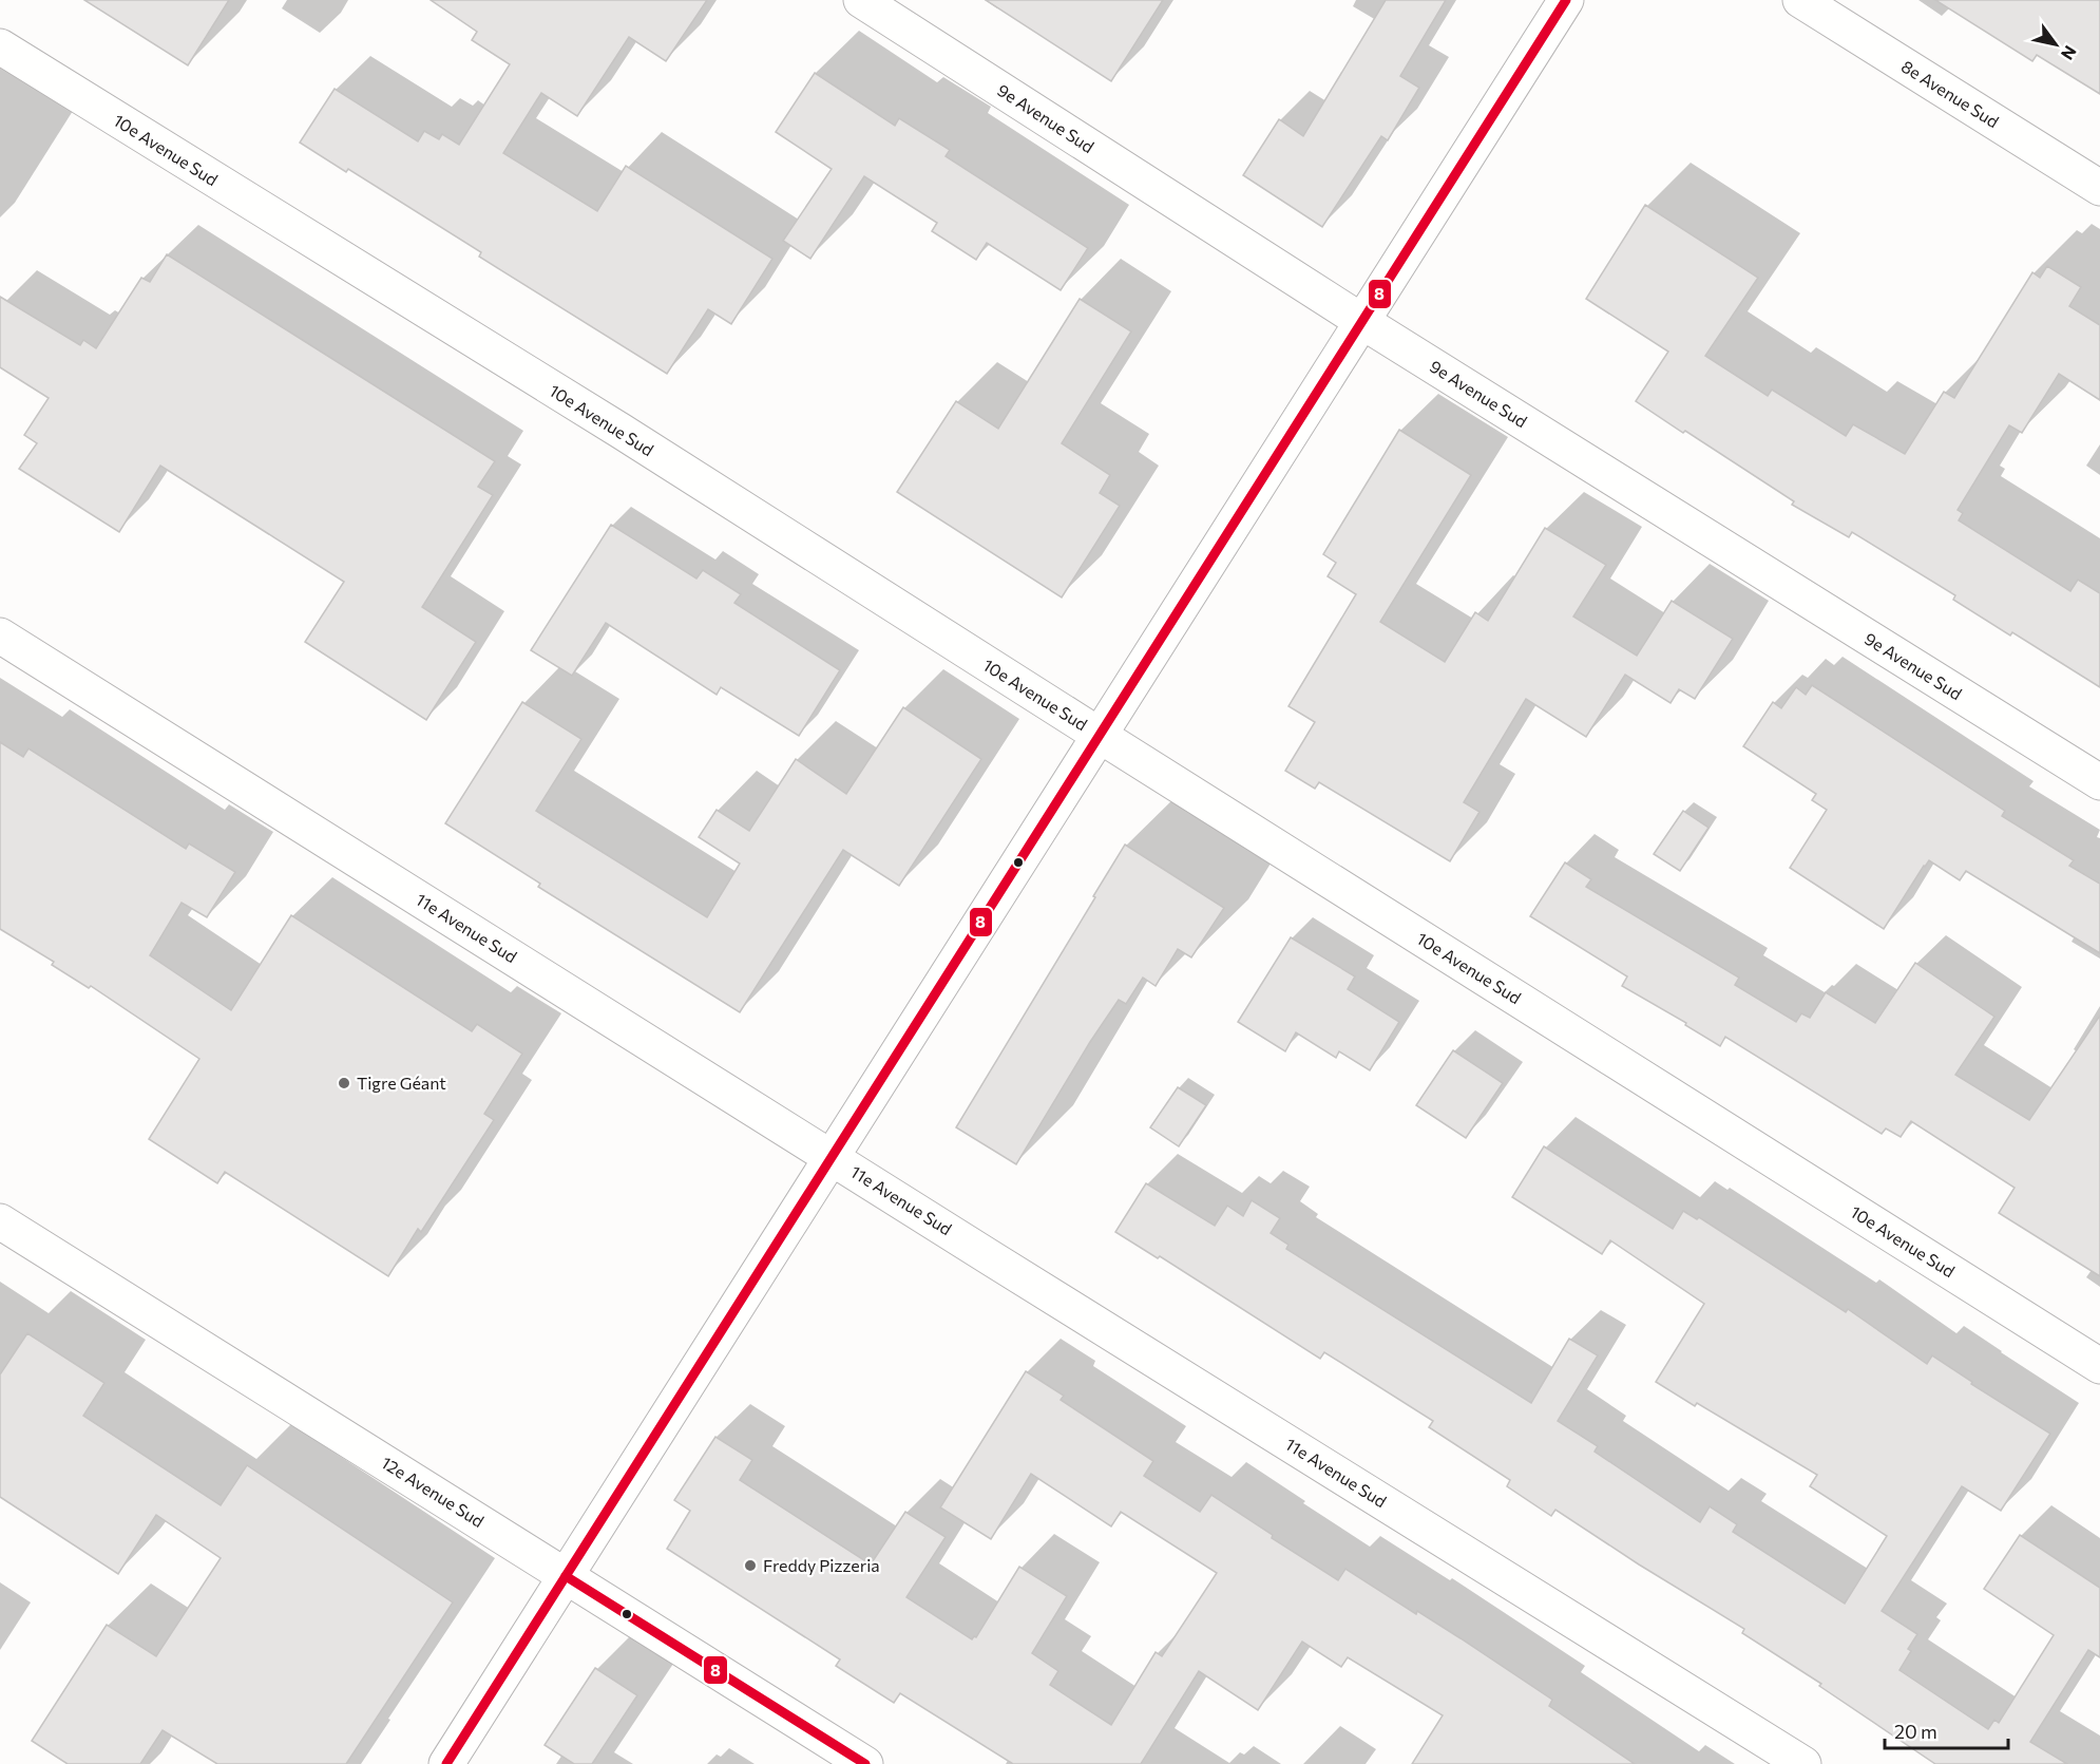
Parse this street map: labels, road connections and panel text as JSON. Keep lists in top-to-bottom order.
{
  "streets": {
    "street": [
      "8e Avenue Sud",
      "9e Avenue Sud",
      "10e Avenue Sud",
      "11e Avenue Sud",
      "12e Avenue Sud"
    ]
  },
  "places": ["Tigre Géant", "Freddy Pizzeria"],
  "lines": ["transit line 8"],
  "scale_bar": "20 m",
  "north": "bottom right"
}
